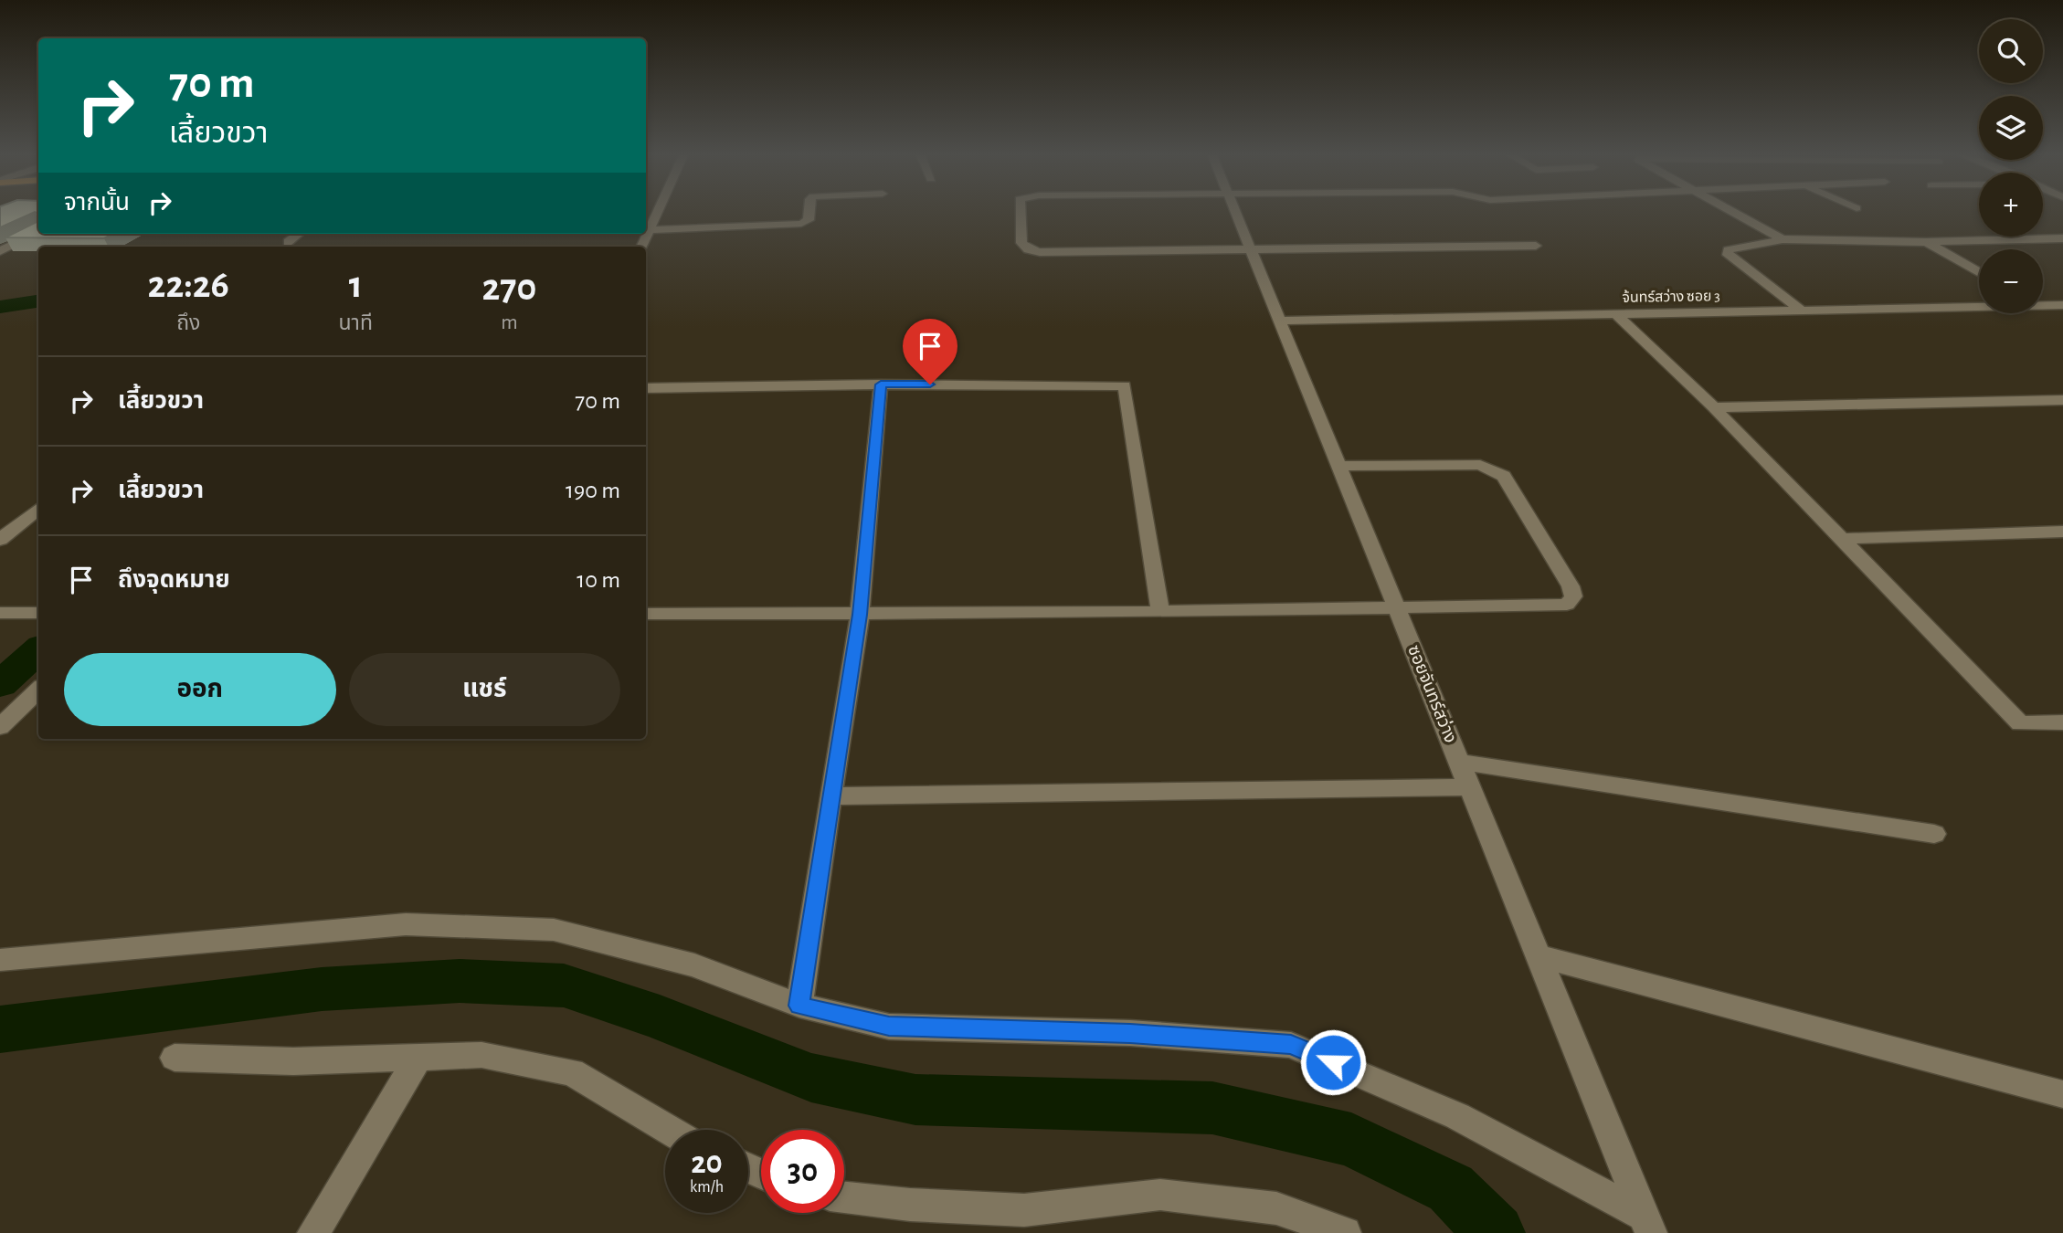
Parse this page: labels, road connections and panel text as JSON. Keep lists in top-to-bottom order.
{
  "streets": {
    "street": ["จ้นทร์สว่าง ซอย 3", "ซอยจันทร์สว่าง"]
  },
  "crossings": [
    ["จ้นทร์สว่าง ซอย 3", "ซอยจันทร์สว่าง"]
  ],
  "page": {
    "map_buttons": ["+", "−"],
    "turn": ["70 m", "เลี้ยวขวา"],
    "then": "จากนั้น",
    "eta": [
      "22:26",
      "ถึง",
      "1",
      "นาที",
      "270",
      "m"
    ],
    "list": [
      {
        "name": "เลี้ยวขวา",
        "value": "70 m"
      },
      {
        "name": "เลี้ยวขวา",
        "value": "190 m"
      },
      {
        "name": "ถึงจุดหมาย",
        "value": "10 m"
      }
    ],
    "buttons": ["ออก", "แชร์"],
    "speed": "20 km/h",
    "limit": "30"
  }
}
